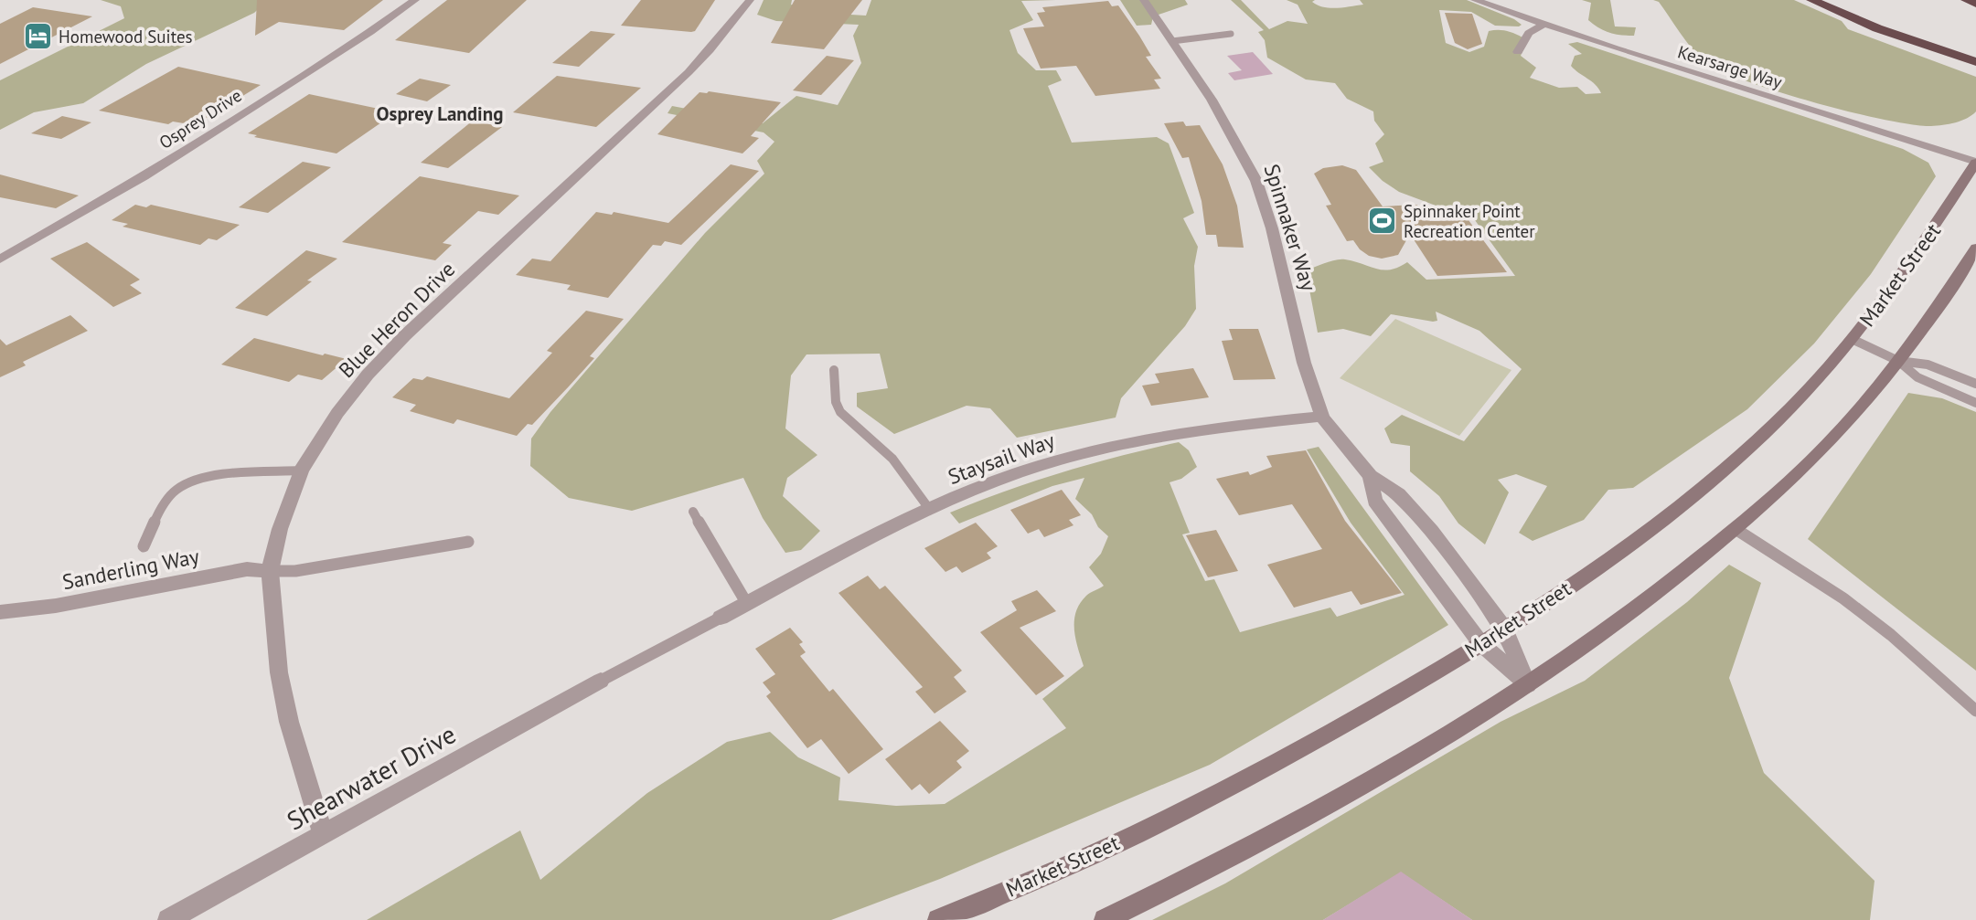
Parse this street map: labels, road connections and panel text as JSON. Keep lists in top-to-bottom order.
{
  "streets": {
    "main road": ["Market Street"],
    "street": [
      "Kearsarge Way",
      "Osprey Drive",
      "Spinnaker Way",
      "Blue Heron Drive",
      "Staysail Way",
      "Sanderling Way",
      "Shearwater Drive"
    ]
  },
  "crossings": [
    ["Kearsarge Way", "Market Street"],
    ["Spinnaker Way", "Market Street"],
    ["Spinnaker Way", "Staysail Way"],
    ["Blue Heron Drive", "Sanderling Way"],
    ["Blue Heron Drive", "Shearwater Drive"]
  ],
  "districts": ["Osprey Landing"],
  "places": {
    "hotel": ["Homewood Suites"],
    "sports": ["Spinnaker Point Recreation Center"]
  }
}
